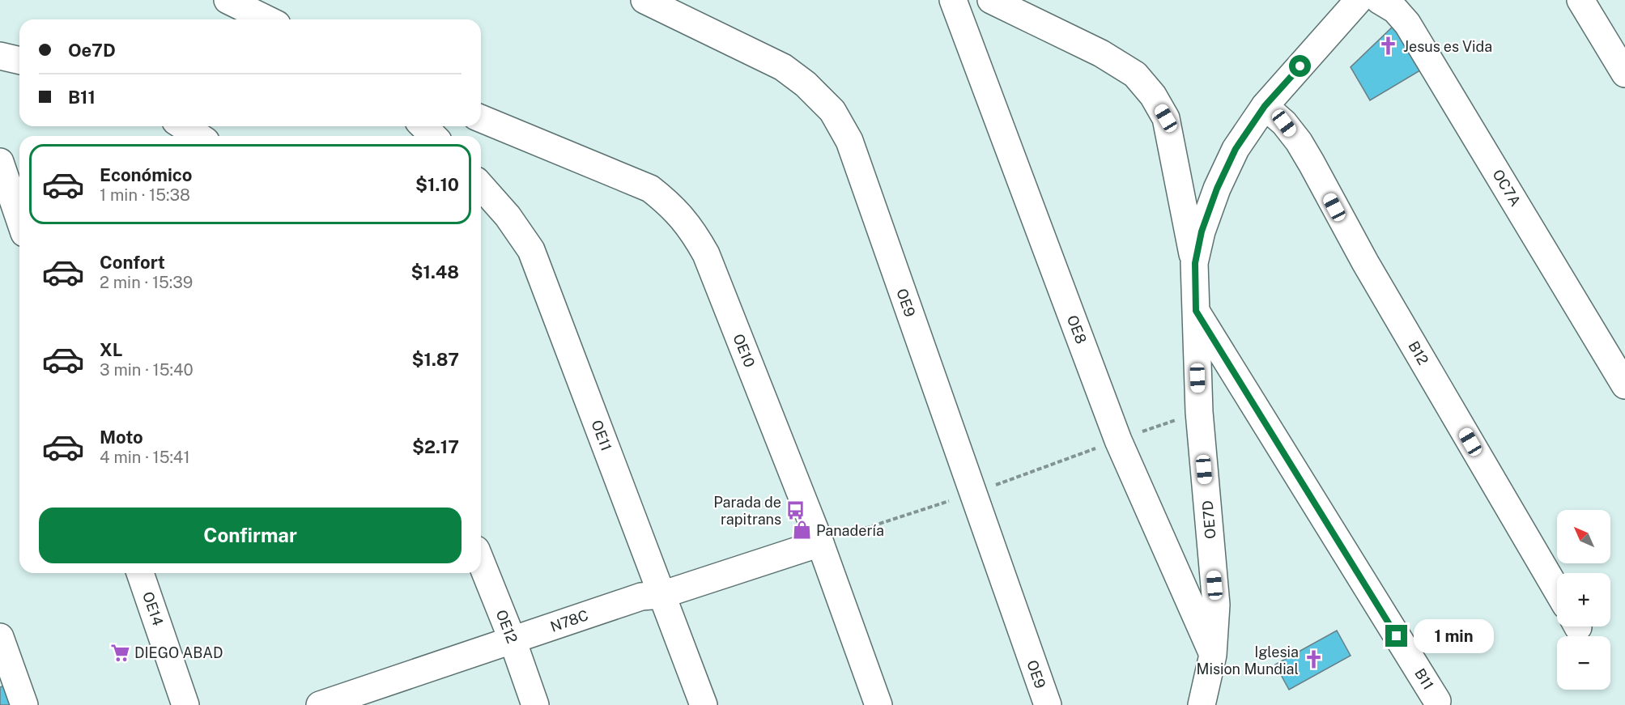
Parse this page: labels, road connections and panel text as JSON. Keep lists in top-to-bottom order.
{
  "streets": {
    "street": [
      "OC7A",
      "OE9",
      "OE8",
      "OE10",
      "B12",
      "OE11",
      "OE7D",
      "OE14",
      "N78C",
      "OE12",
      "B11"
    ]
  },
  "crossings": [
    ["OE8", "OE7D"],
    ["OE10", "N78C"],
    ["B12", "OE7D"],
    ["OE11", "N78C"],
    ["OE7D", "B11"],
    ["N78C", "OE12"]
  ],
  "places": {
    "church": ["Jesus es Vida", "Iglesia Mision Mundial"],
    "bus stop": ["Parada de rapitrans"],
    "shop": ["Panadería"],
    "supermarket": ["DIEGO ABAD"]
  },
  "north": "top left",
  "page": {
    "banner": ["Oe7D", "B11"],
    "list": [
      {
        "name": "Económico",
        "note": "1 min · 15:38",
        "value": "$1.10"
      },
      {
        "name": "Confort",
        "note": "2 min · 15:39",
        "value": "$1.48"
      },
      {
        "name": "XL",
        "note": "3 min · 15:40",
        "value": "$1.87"
      },
      {
        "name": "Moto",
        "note": "4 min · 15:41",
        "value": "$2.17"
      }
    ],
    "buttons": "Confirmar",
    "map_buttons": ["+", "−"],
    "bubble": "1 min"
  }
}
